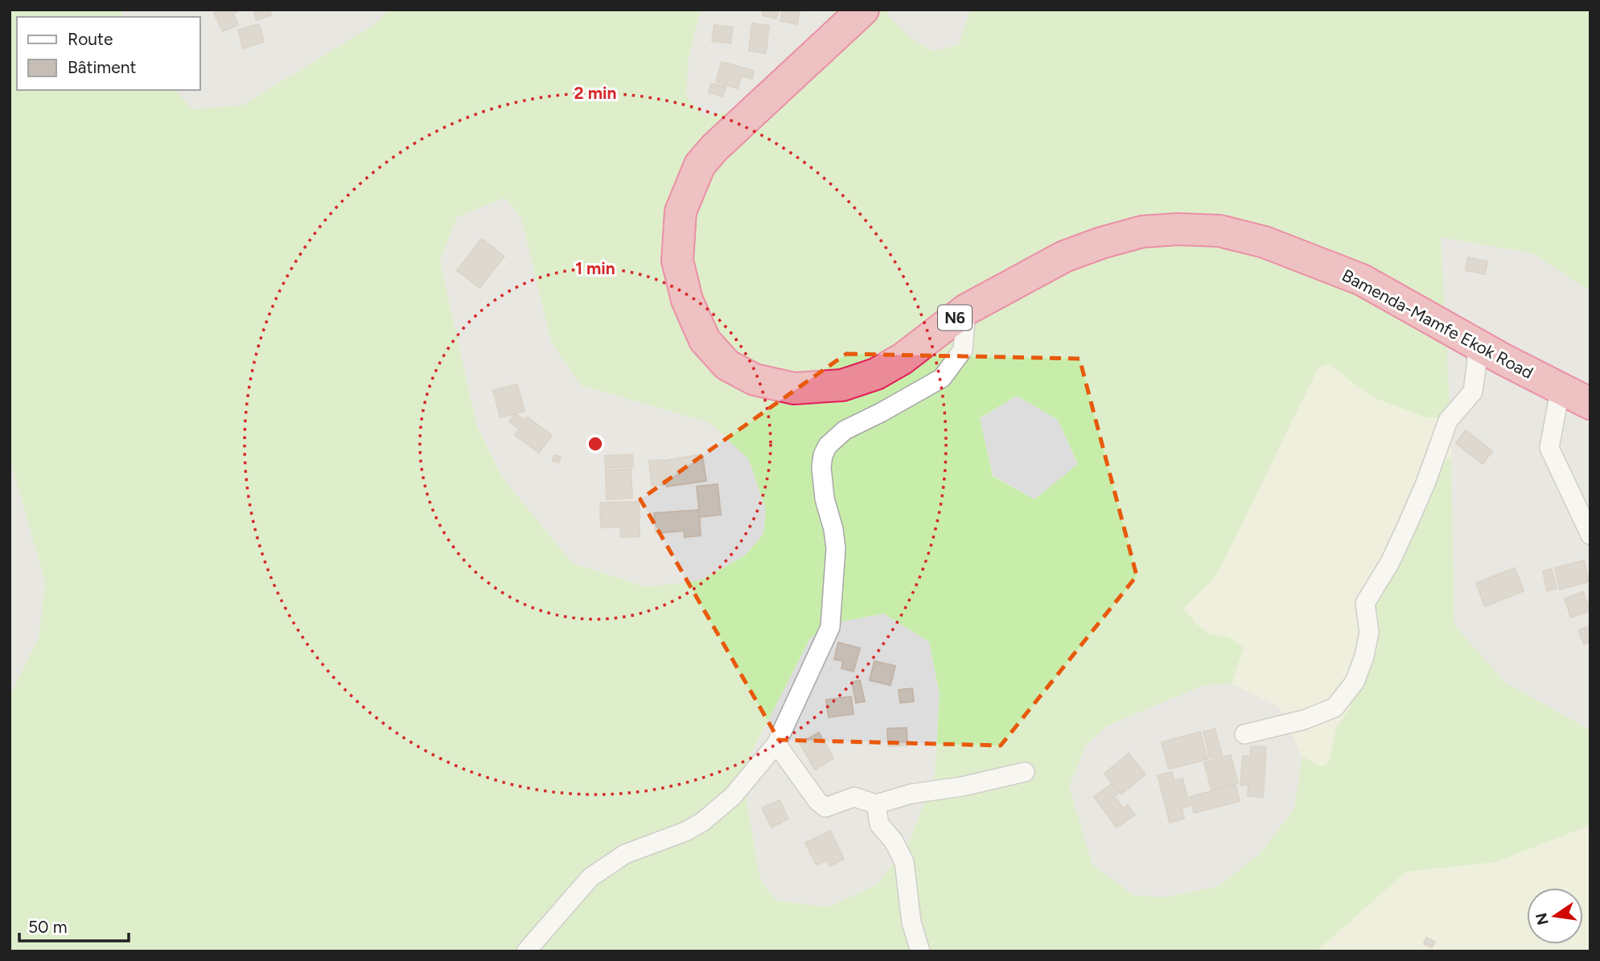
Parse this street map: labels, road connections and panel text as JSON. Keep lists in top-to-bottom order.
{
  "streets": {
    "highway": ["N6", "Bamenda-Mamfe Ekok Road"]
  },
  "legend": ["Route", "Bâtiment"],
  "scale_bar": "50 m",
  "north": "left",
  "rings": ["2 min", "1 min"]
}
